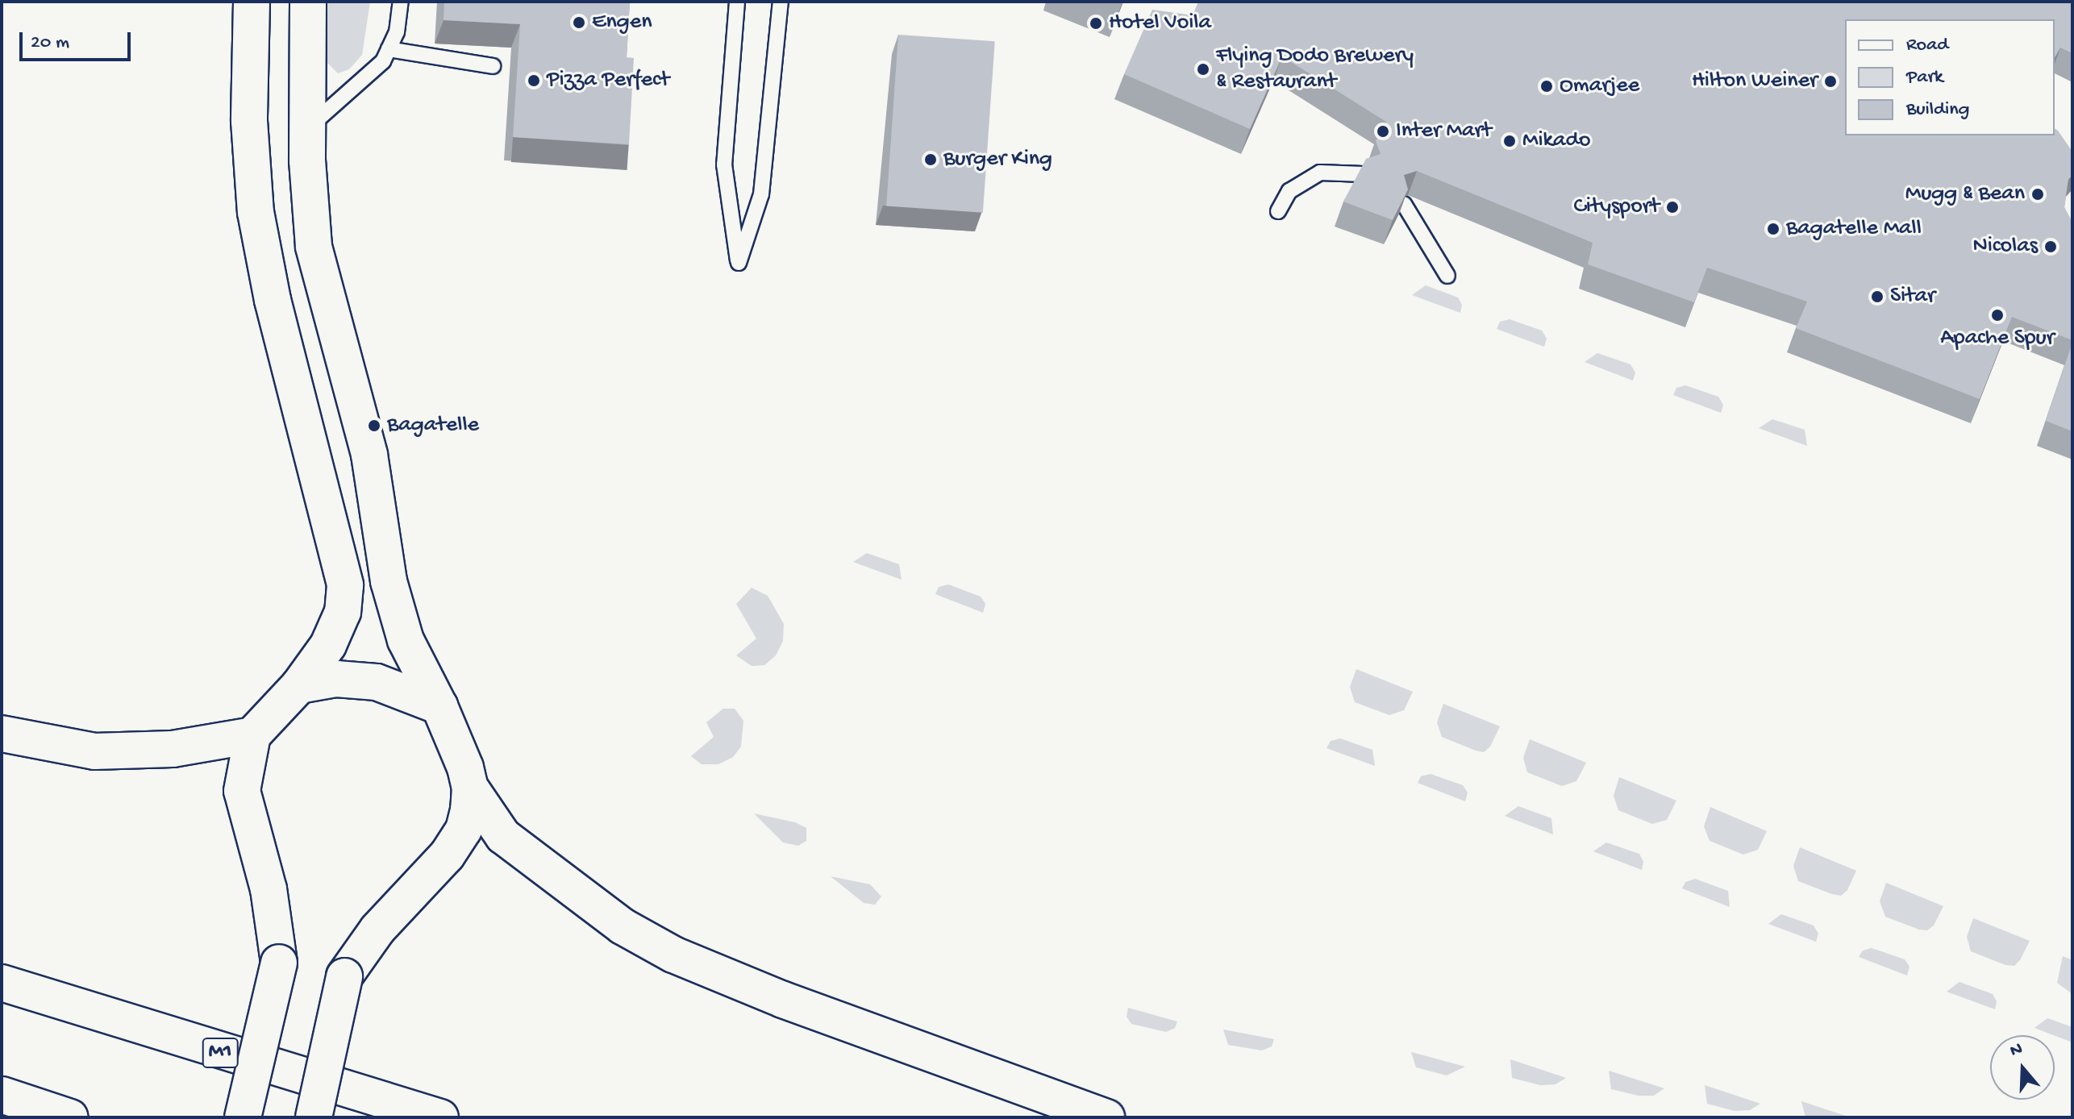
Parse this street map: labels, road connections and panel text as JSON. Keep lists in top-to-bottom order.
{
  "streets": {
    "main road": ["M1"]
  },
  "places": [
    "Engen",
    "Hotel Voila",
    "Flying Dodo Brewery & Restaurant",
    "Pizza Perfect",
    "Hilton Weiner",
    "Omarjee",
    "Inter Mart",
    "Mikado",
    "Burger King",
    "Mugg & Bean",
    "Citysport",
    "Bagatelle Mall",
    "Nicolas",
    "Sitar",
    "Apache Spur",
    "Bagatelle"
  ],
  "legend": ["Road", "Park", "Building"],
  "scale_bar": "20 m",
  "north": "top"
}
